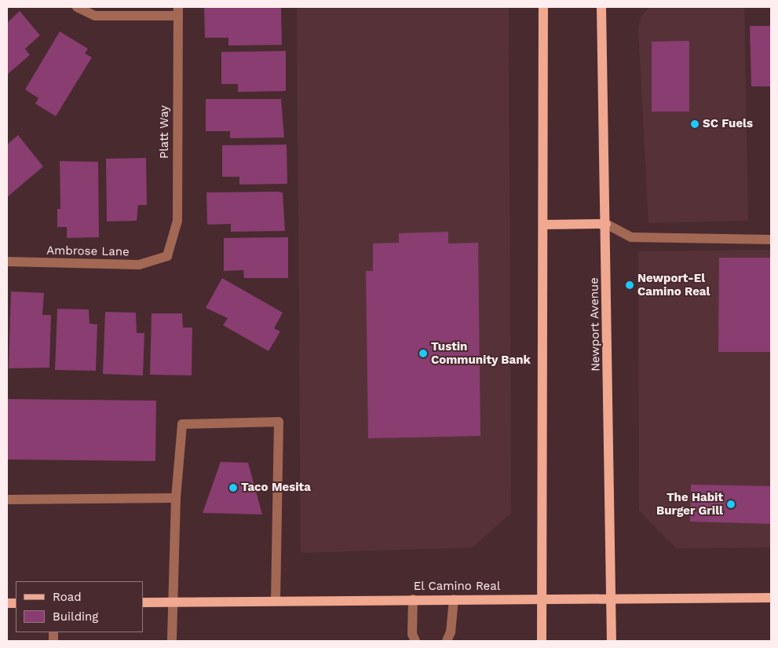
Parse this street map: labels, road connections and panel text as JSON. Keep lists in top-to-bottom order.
{
  "streets": {
    "main road": ["Newport Avenue", "El Camino Real"],
    "street": ["Platt Way", "Ambrose Lane"]
  },
  "crossings": [
    ["Platt Way", "Ambrose Lane"],
    ["Newport Avenue", "El Camino Real"]
  ],
  "places": [
    "SC Fuels",
    "Newport-El Camino Real",
    "Tustin Community Bank",
    "Taco Mesita",
    "The Habit Burger Grill"
  ],
  "legend": ["Road", "Building"]
}
